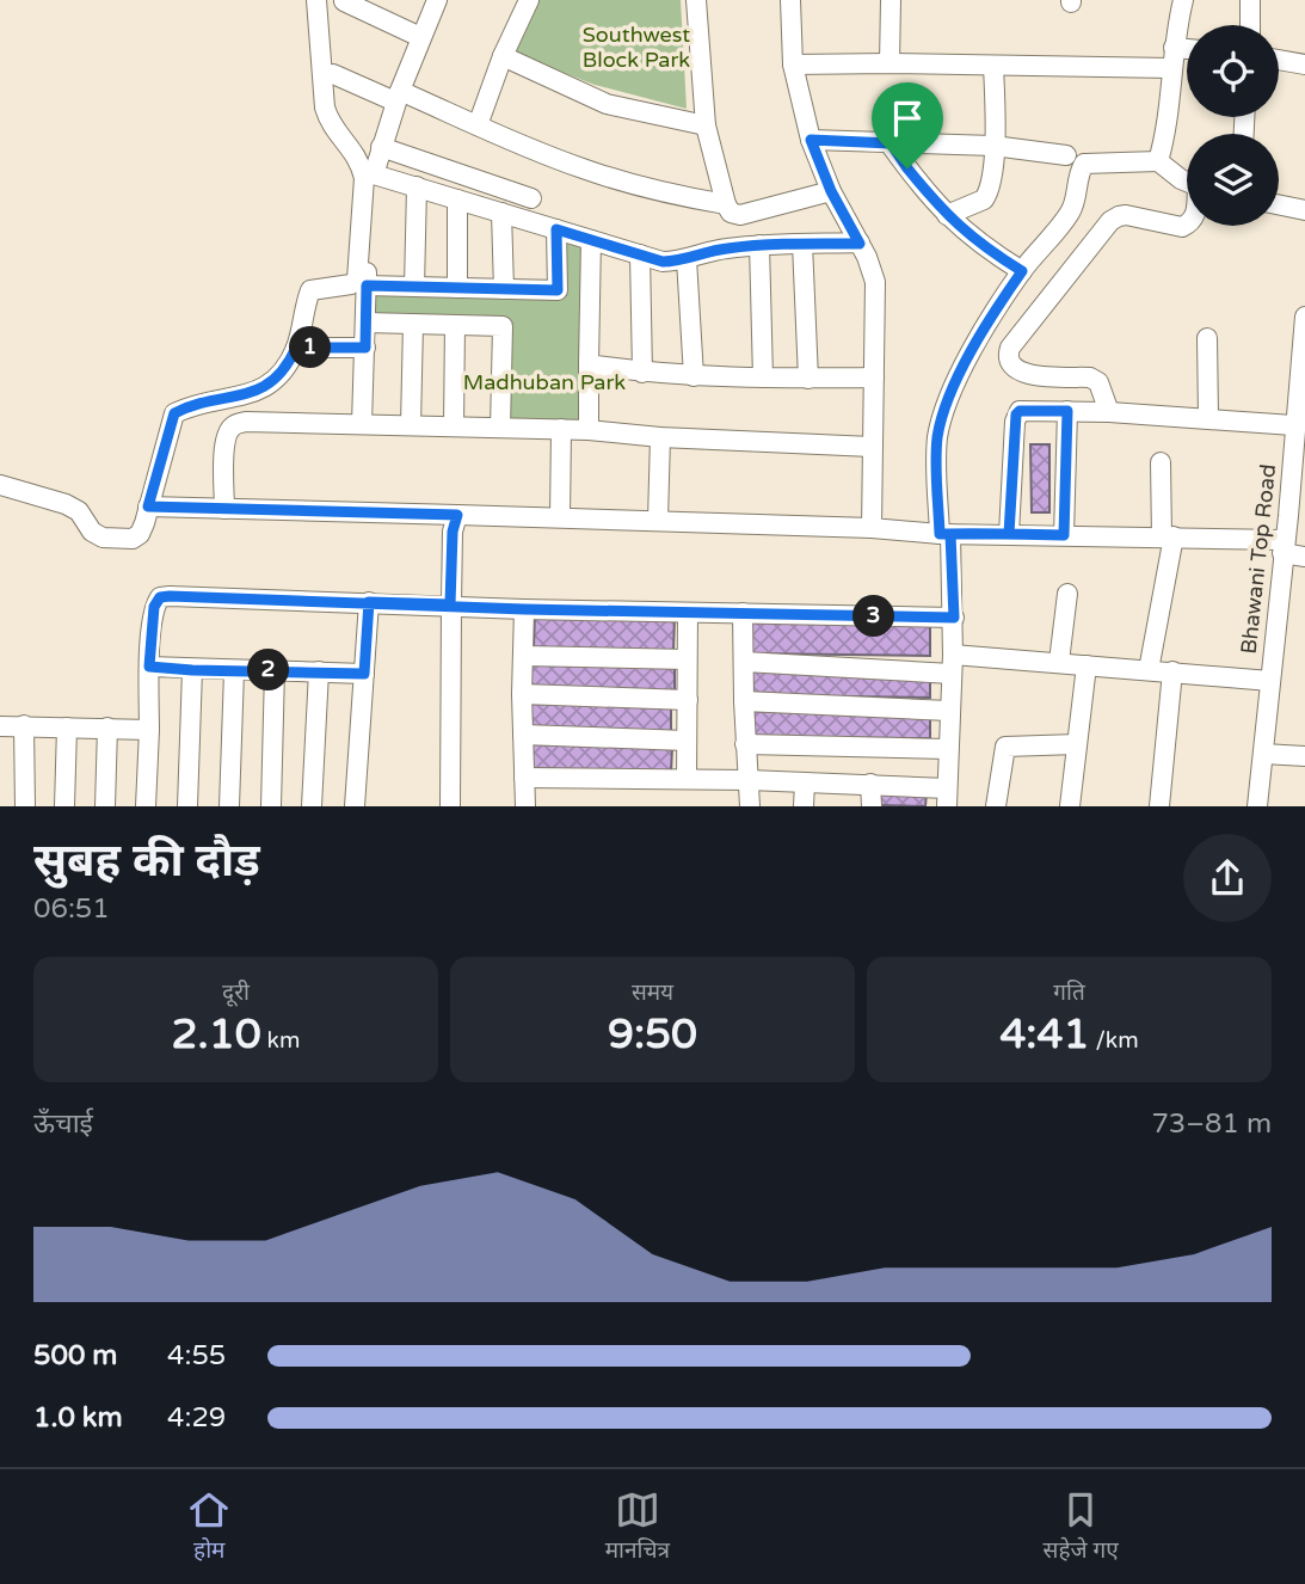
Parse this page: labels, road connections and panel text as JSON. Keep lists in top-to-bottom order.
{
  "streets": {
    "street": ["Bhawani Top Road"]
  },
  "parks": ["Southwest Block Park", "Madhuban Park"],
  "page": {
    "pins": ["1", "3", "2"],
    "heading": ["सुबह की दौड़", "06:51"],
    "stats": [
      ["दूरी", "2.10 km"],
      ["समय", "9:50"],
      ["गति", "4:41 /km"]
    ],
    "chart": ["ऊँचाई", "73–81 m"],
    "list": [
      {
        "name": "500 m",
        "note": "4:55"
      },
      {
        "name": "1.0 km",
        "note": "4:29"
      }
    ],
    "tabs": ["होम", "मानचित्र", "सहेजे गए"]
  }
}
